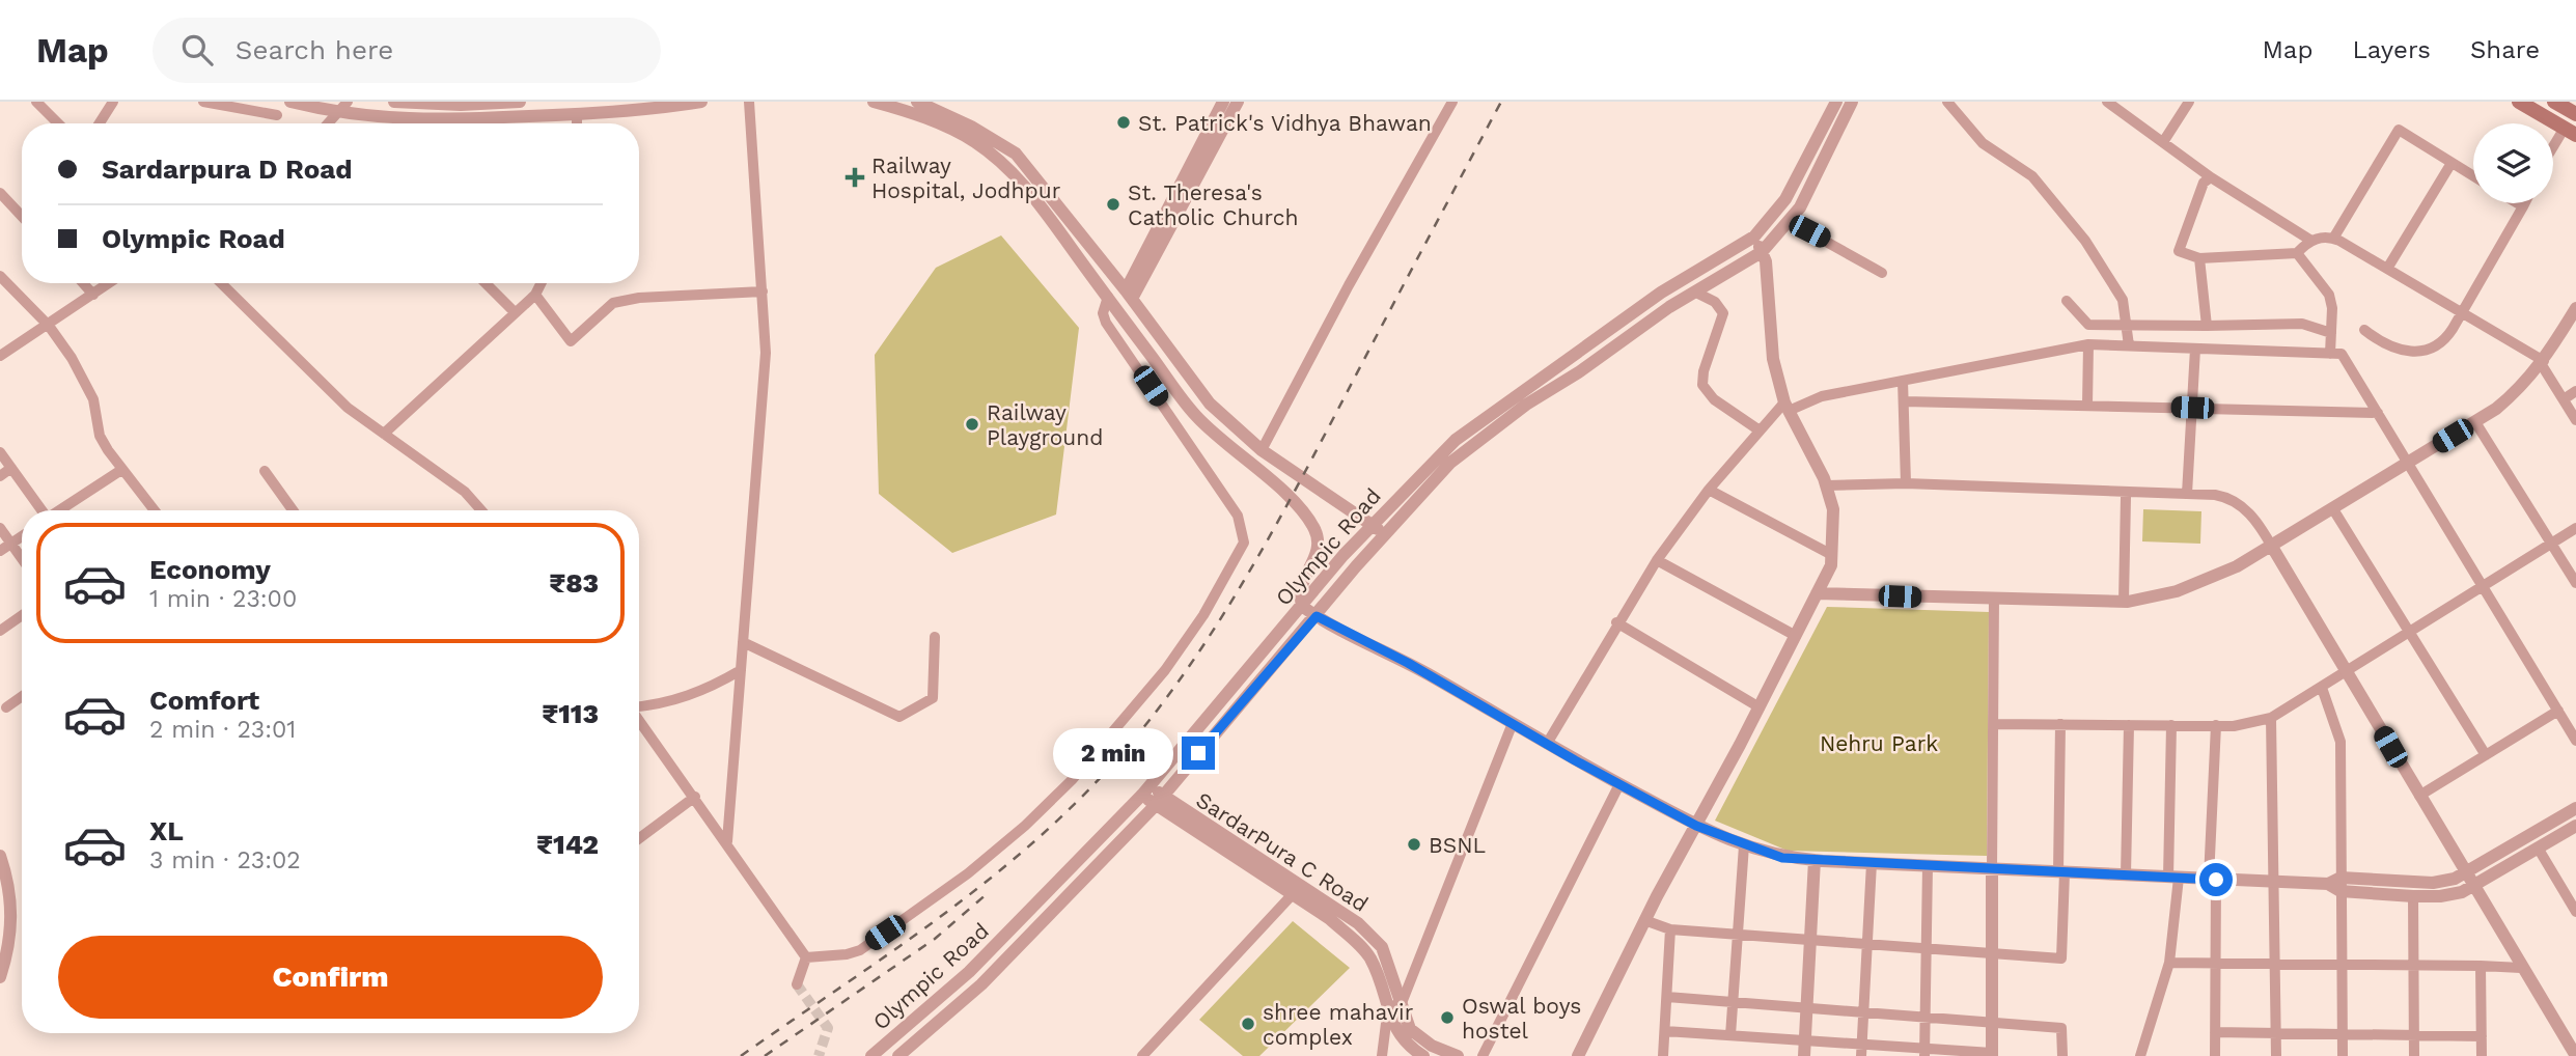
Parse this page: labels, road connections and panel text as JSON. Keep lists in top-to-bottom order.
{
  "streets": {
    "street": ["Olympic Road", "SardarPura C Road"]
  },
  "crossings": [
    ["Olympic Road", "SardarPura C Road"]
  ],
  "parks": ["Nehru Park"],
  "places": {
    "other": [
      "St. Patrick's Vidhya Bhawan",
      "St. Theresa's Catholic Church",
      "Railway Playground",
      "BSNL",
      "Oswal boys hostel",
      "shree mahavir complex"
    ],
    "health": ["Railway Hospital, Jodhpur"]
  },
  "page": {
    "header": "Map",
    "search": "Search here",
    "nav": ["Map", "Layers", "Share"],
    "banner": ["Sardarpura D Road", "Olympic Road"],
    "list": [
      {
        "name": "Economy",
        "note": "1 min · 23:00",
        "value": "₹83"
      },
      {
        "name": "Comfort",
        "note": "2 min · 23:01",
        "value": "₹113"
      },
      {
        "name": "XL",
        "note": "3 min · 23:02",
        "value": "₹142"
      }
    ],
    "bubble": "2 min",
    "buttons": "Confirm"
  }
}
